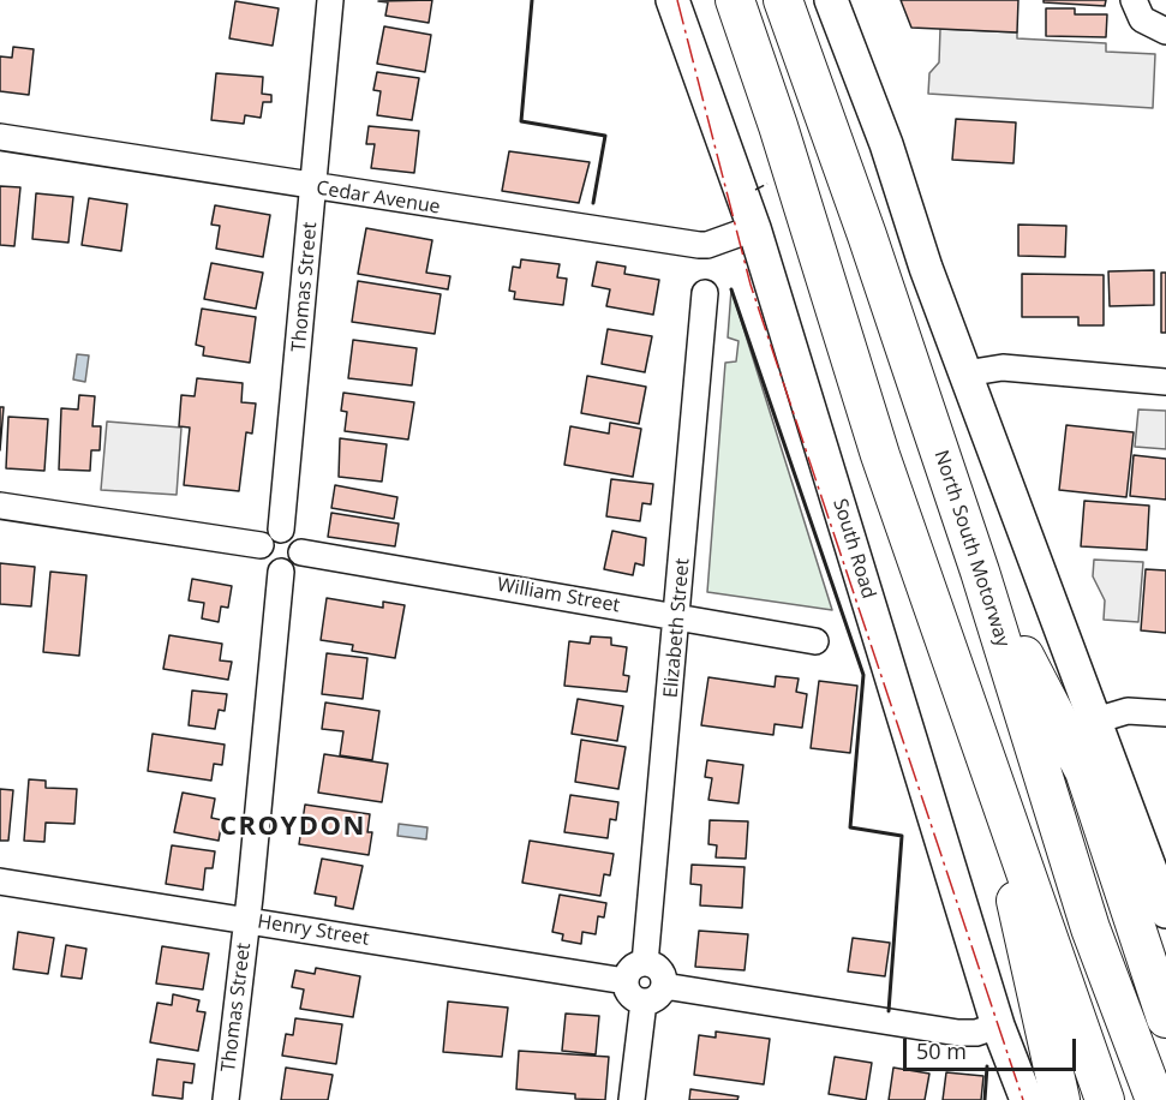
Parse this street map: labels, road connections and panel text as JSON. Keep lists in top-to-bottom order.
{
  "streets": {
    "highway": ["North South Motorway"],
    "main road": ["South Road"],
    "street": [
      "Cedar Avenue",
      "Thomas Street",
      "William Street",
      "Elizabeth Street",
      "Henry Street"
    ]
  },
  "crossings": [
    ["Cedar Avenue", "Thomas Street"],
    ["Cedar Avenue", "South Road"],
    ["Thomas Street", "William Street"],
    ["Thomas Street", "Henry Street"],
    ["William Street", "Elizabeth Street"],
    ["Elizabeth Street", "Henry Street"]
  ],
  "districts": ["CROYDON"],
  "scale_bar": "50 m"
}
